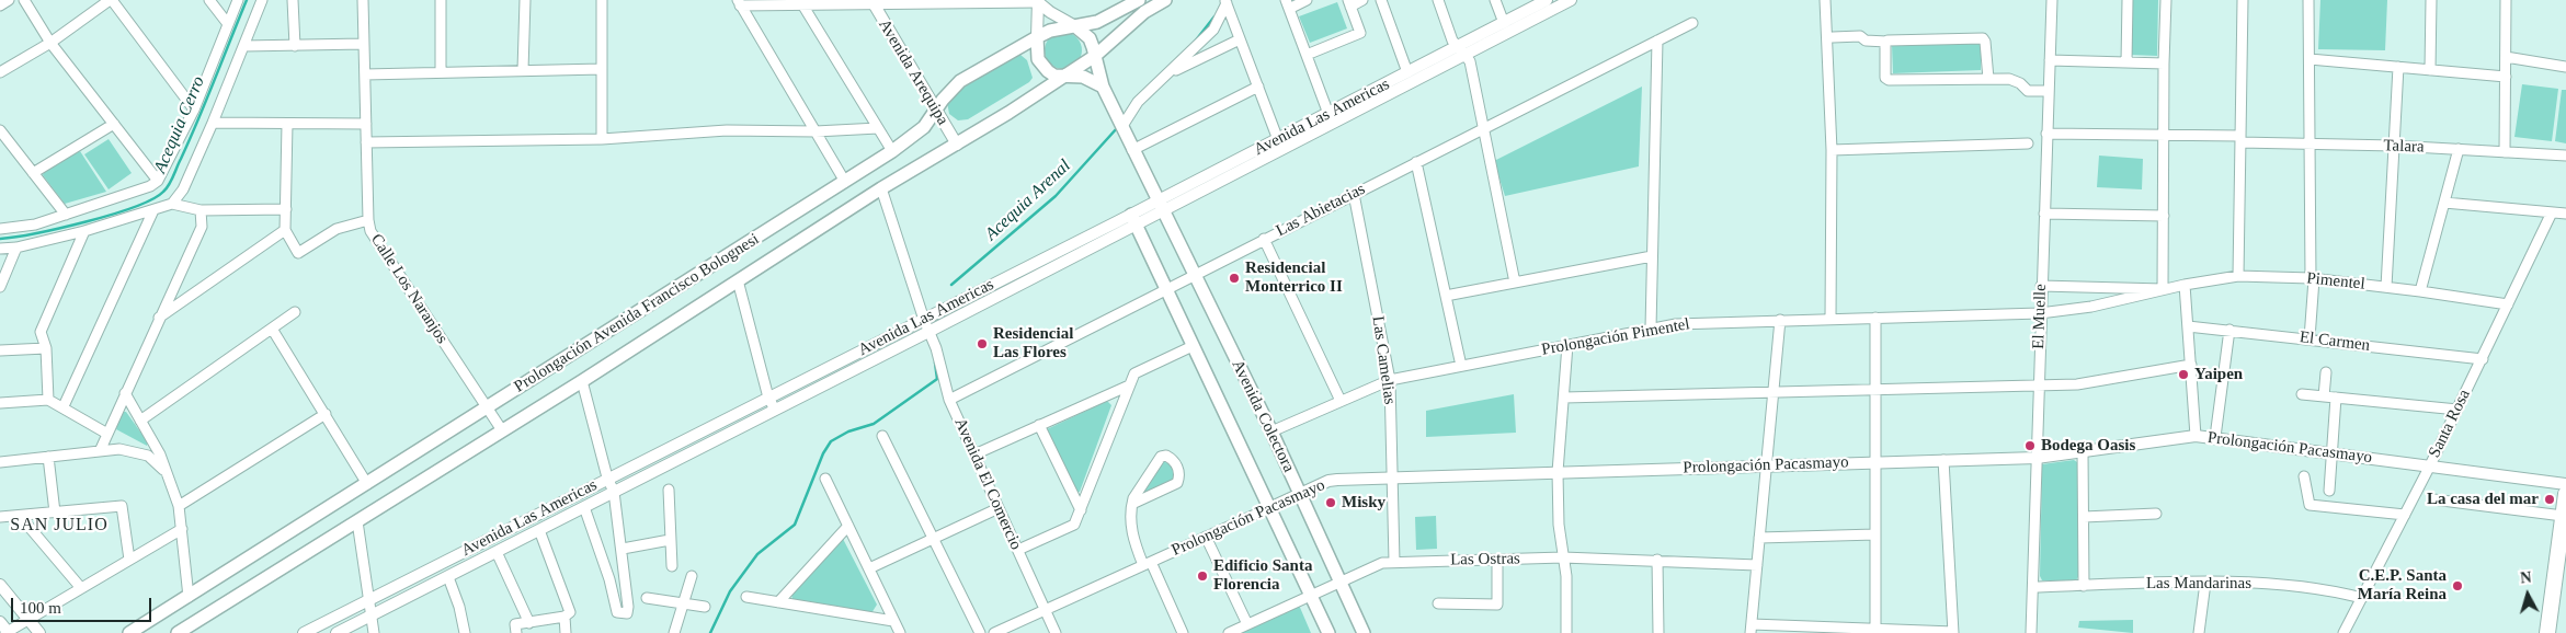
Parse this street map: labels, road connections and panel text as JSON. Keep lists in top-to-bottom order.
{
  "streets": {
    "main road": ["Prolongación Avenida Francisco Bolognesi", "Avenida Colectora"],
    "street": [
      "Avenida Arequipa",
      "Avenida Las Americas",
      "Talara",
      "Las Abietacias",
      "Pimentel",
      "Calle Los Naranjos",
      "El Muelle",
      "Prolongación Pimentel",
      "El Carmen",
      "Las Camelias",
      "Santa Rosa",
      "Prolongación Pacasmayo",
      "Avenida El Comercio",
      "Las Ostras",
      "Las Mandarinas"
    ]
  },
  "crossings": [
    ["Avenida Arequipa", "Prolongación Avenida Francisco Bolognesi"],
    ["Avenida Las Americas", "Avenida Colectora"],
    ["Avenida Las Americas", "Avenida El Comercio"],
    ["Talara", "El Muelle"],
    ["Las Abietacias", "Las Camelias"],
    ["Las Abietacias", "Avenida Colectora"],
    ["Las Abietacias", "Avenida El Comercio"],
    ["Pimentel", "El Muelle"],
    ["Pimentel", "Prolongación Pimentel"],
    ["Pimentel", "Santa Rosa"],
    ["Calle Los Naranjos", "Prolongación Avenida Francisco Bolognesi"],
    ["Prolongación Avenida Francisco Bolognesi", "Avenida Colectora"],
    ["El Muelle", "Prolongación Pimentel"],
    ["El Muelle", "Prolongación Pacasmayo"],
    ["El Muelle", "Las Mandarinas"],
    ["Prolongación Pimentel", "Las Camelias"],
    ["Prolongación Pimentel", "Avenida Colectora"],
    ["El Carmen", "Santa Rosa"],
    ["Las Camelias", "Prolongación Pacasmayo"],
    ["Las Camelias", "Las Ostras"],
    ["Avenida Colectora", "Prolongación Pacasmayo"],
    ["Avenida Colectora", "Las Ostras"],
    ["Santa Rosa", "Prolongación Pacasmayo"],
    ["Santa Rosa", "Las Mandarinas"],
    ["Prolongación Pacasmayo", "Avenida El Comercio"]
  ],
  "districts": ["SAN JULIO"],
  "water": ["Acequia Cerro", "Acequia Arenal"],
  "places": [
    "Residencial Monterrico II",
    "Residencial Las Flores",
    "Yaipen",
    "Bodega Oasis",
    "La casa del mar",
    "Misky",
    "Edificio Santa Florencia",
    "C.E.P. Santa María Reina"
  ],
  "scale_bar": "100 m",
  "north": "top"
}
